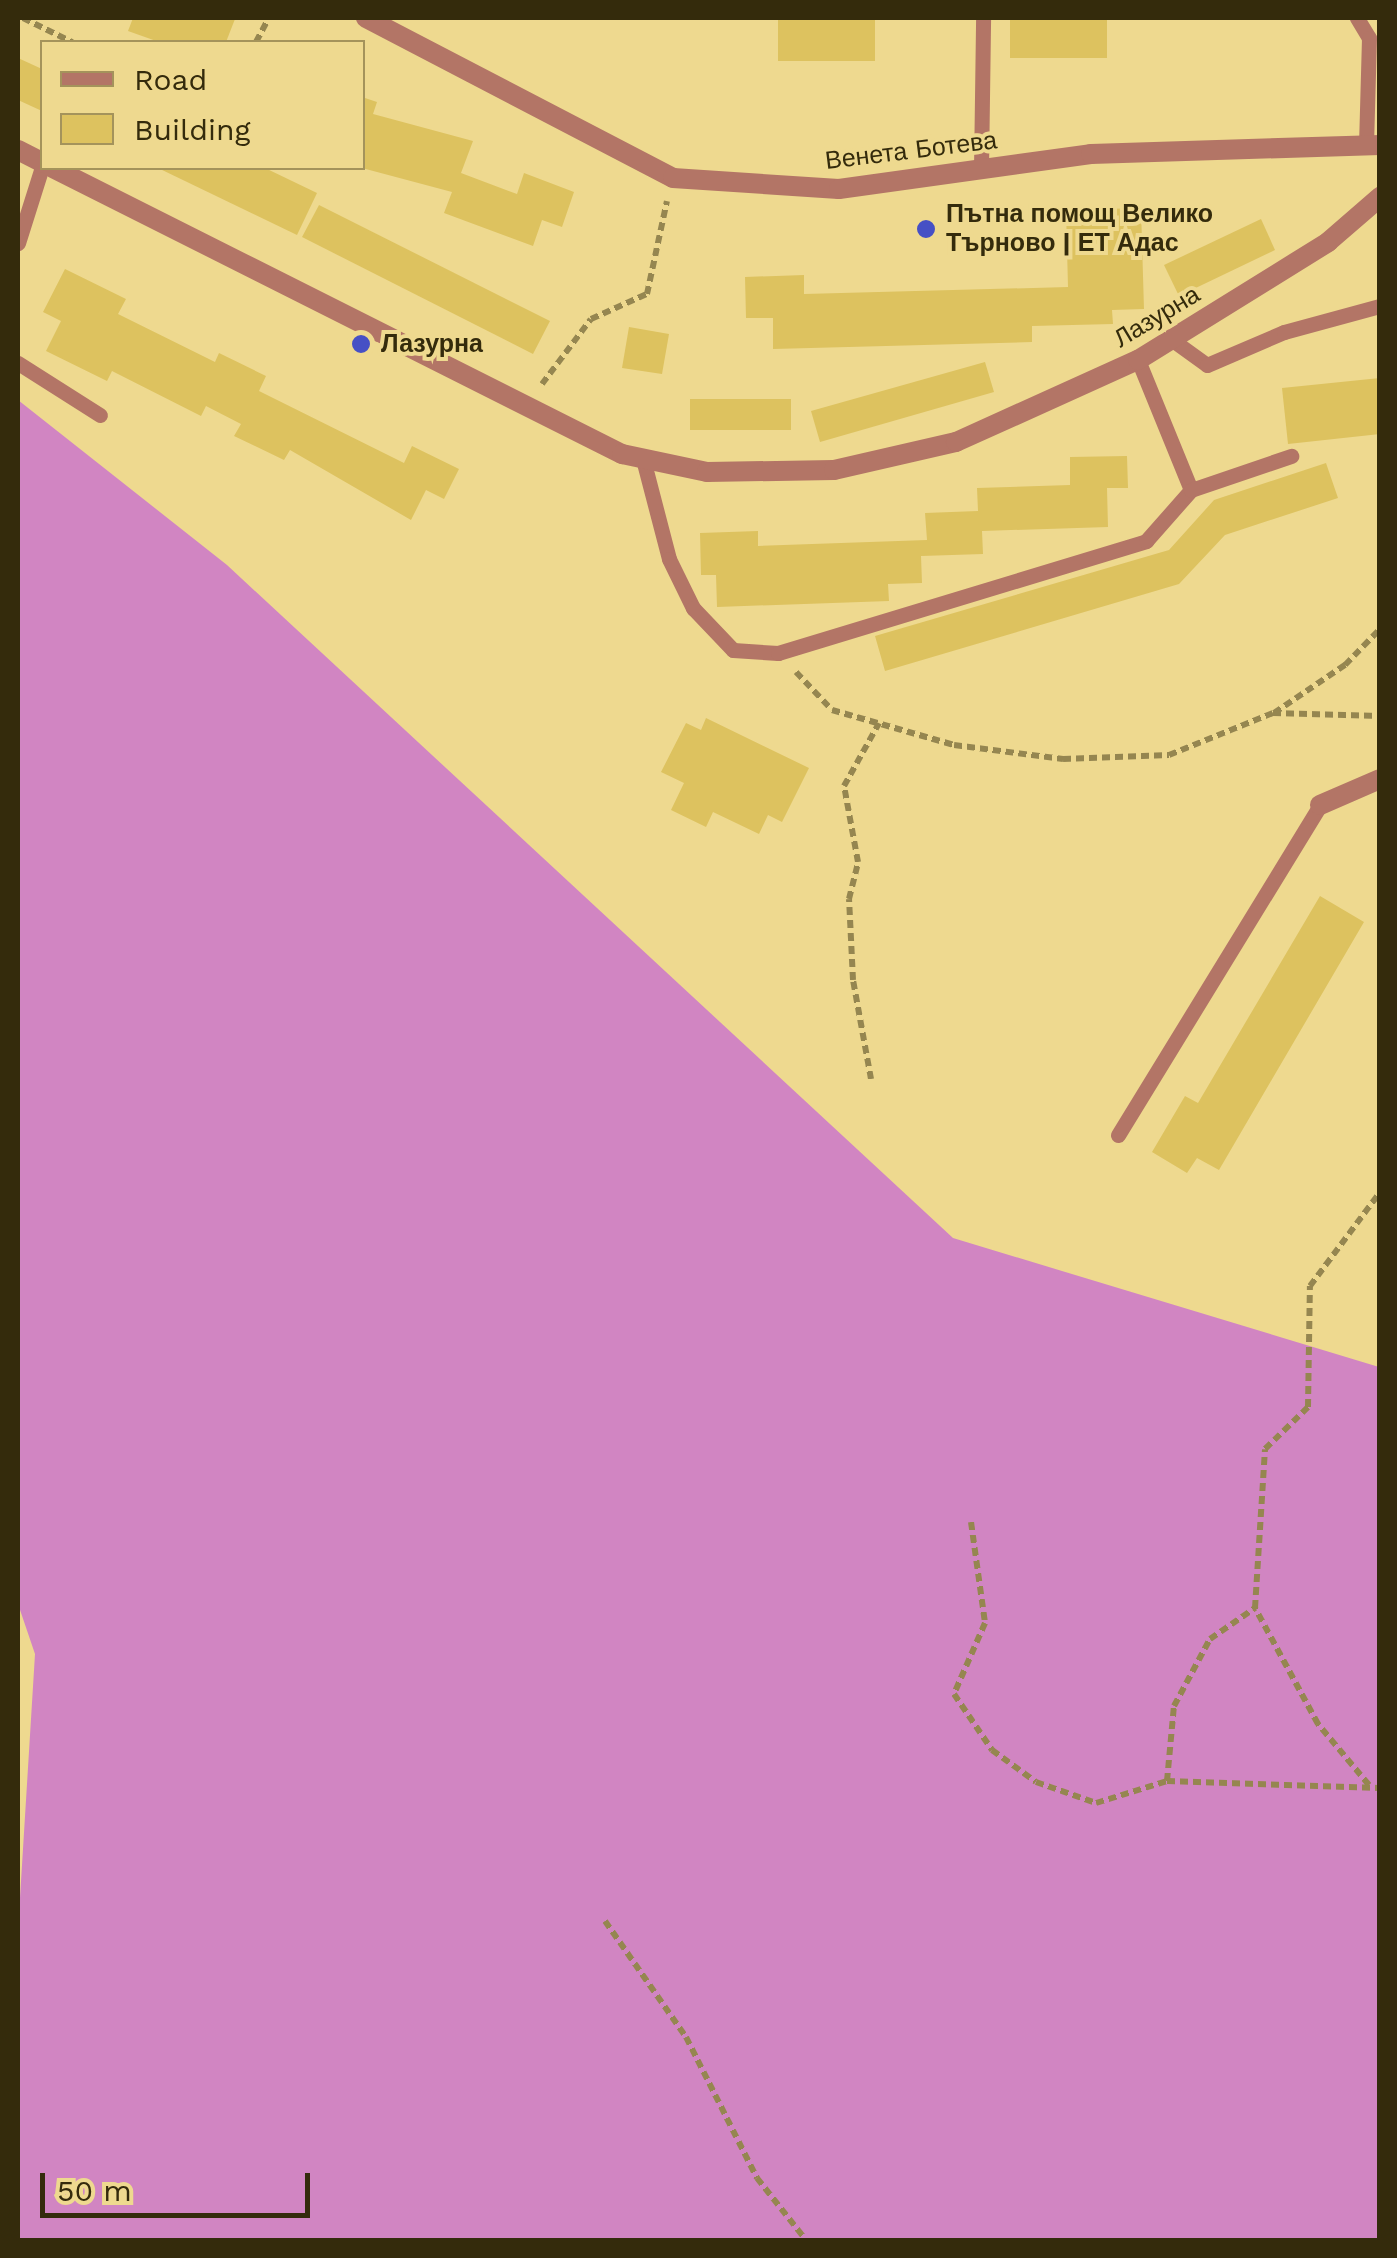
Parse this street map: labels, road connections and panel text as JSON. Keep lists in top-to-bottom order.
{
  "streets": {
    "street": ["Венета Ботева", "Лазурна"]
  },
  "places": ["Пътна помощ Велико Търново | ЕТ Адас", "Лазурна"],
  "legend": ["Road", "Building"],
  "scale_bar": "50 m"
}
